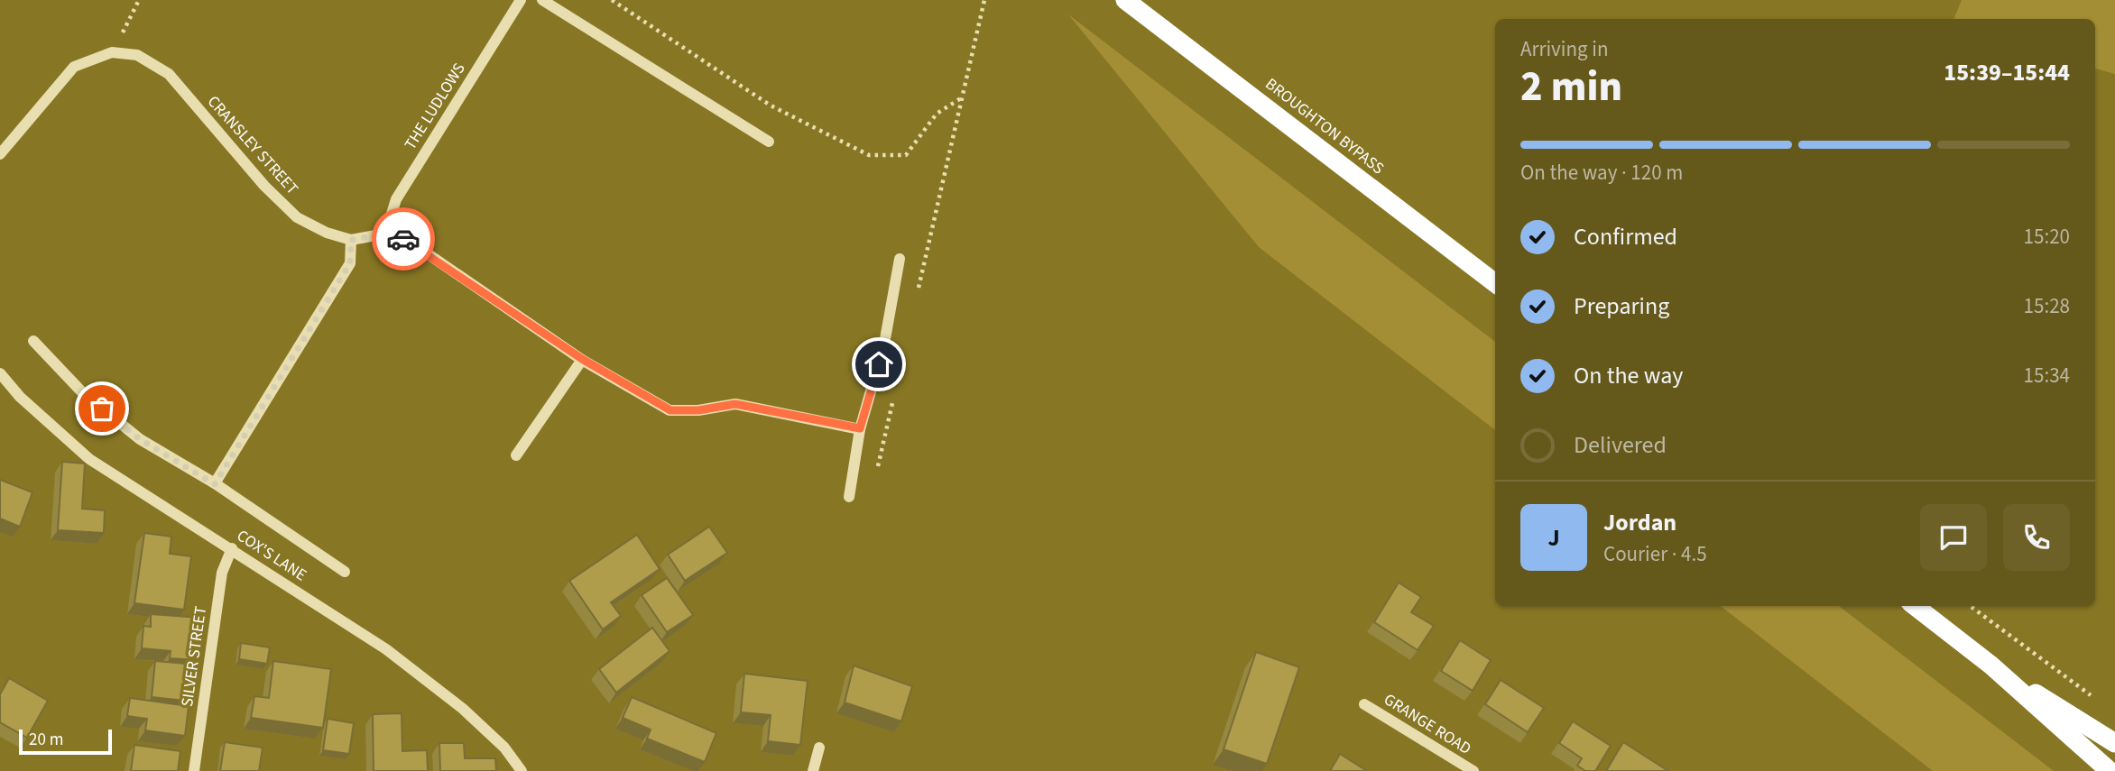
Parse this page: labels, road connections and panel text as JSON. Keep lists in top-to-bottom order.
{
  "streets": {
    "highway": ["BROUGHTON BYPASS"],
    "street": [
      "THE LUDLOWS",
      "CRANSLEY STREET",
      "COX'S LANE",
      "SILVER STREET",
      "GRANGE ROAD"
    ]
  },
  "crossings": [
    ["THE LUDLOWS", "CRANSLEY STREET"],
    ["COX'S LANE", "SILVER STREET"]
  ],
  "scale_bar": "20 m",
  "page": {
    "heading": ["2 min", "Arriving in", "15:39–15:44"],
    "panel": ["Jordan", "Courier · 4.5"],
    "bar": "On the way · 120 m",
    "list": [
      ["Confirmed", "15:20"],
      ["Preparing", "15:28"],
      ["On the way", "15:34"],
      "Delivered"
    ],
    "round": "J",
    "scale": "20 m"
  }
}
